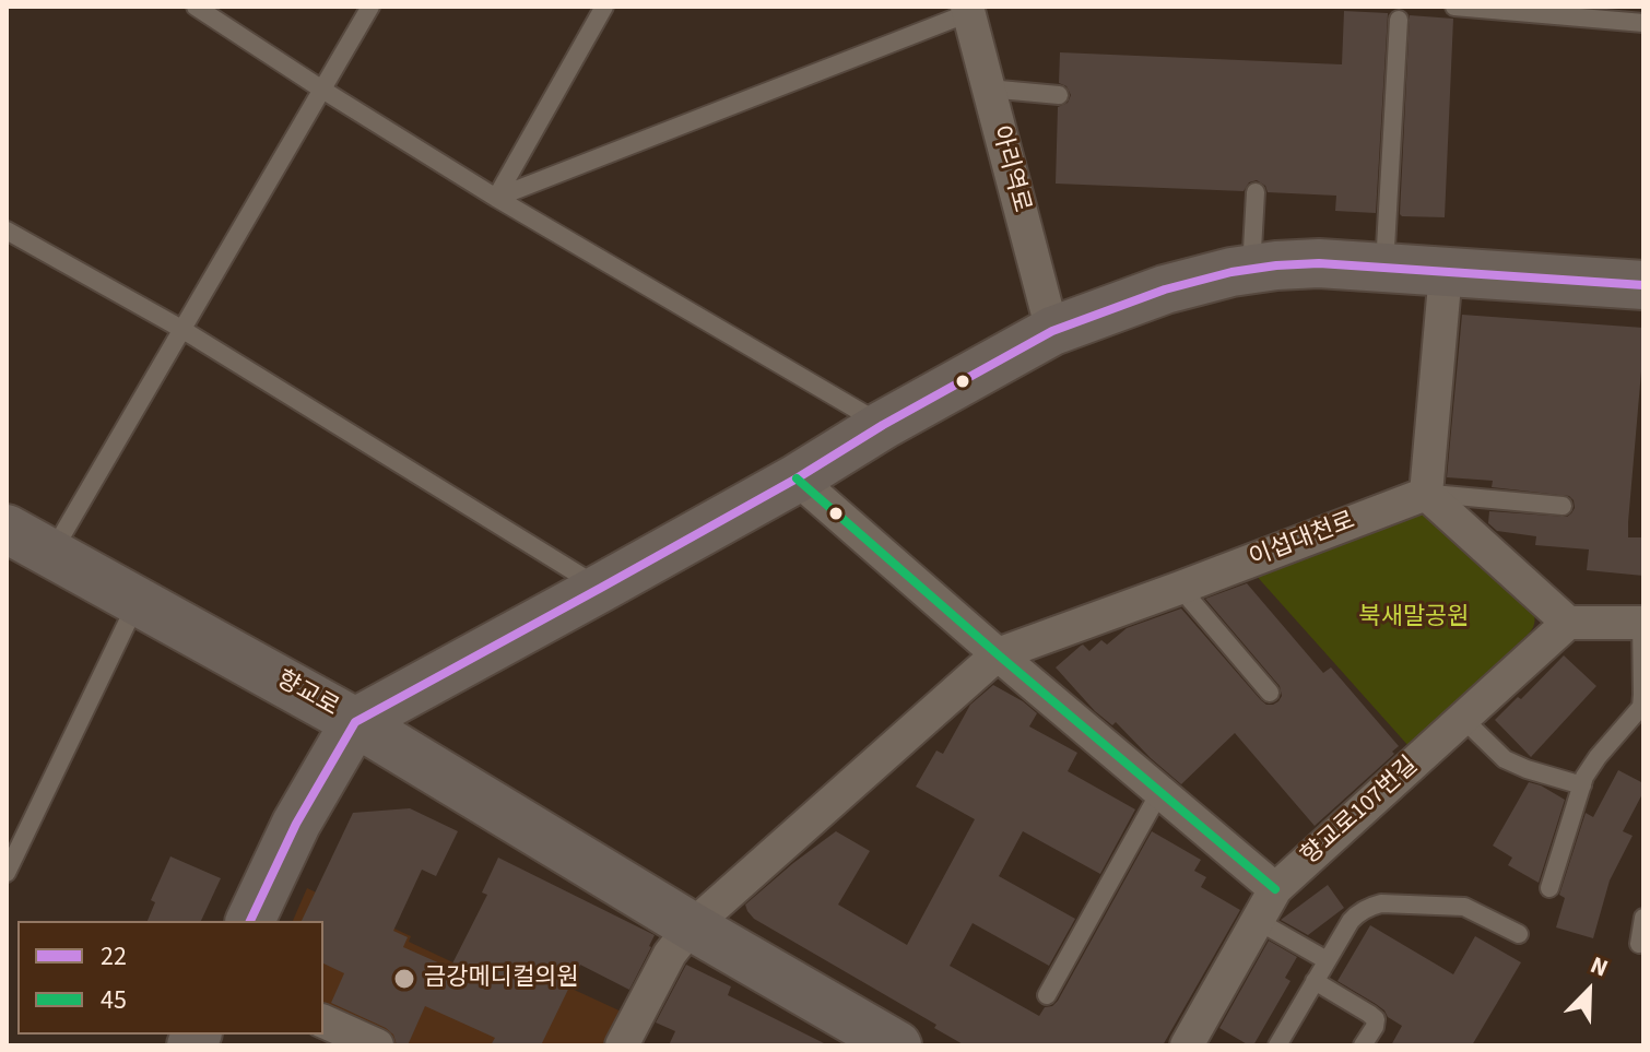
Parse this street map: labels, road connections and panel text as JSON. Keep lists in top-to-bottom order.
{
  "streets": {
    "main road": ["향교로"],
    "street": ["아리역로", "이섭대천로", "향교로107번길"]
  },
  "parks": ["북새말공원"],
  "places": ["금강메디컬의원"],
  "lines": ["transit line 22", "transit line 45"],
  "legend": ["22", "45"],
  "north": "top right"
}
